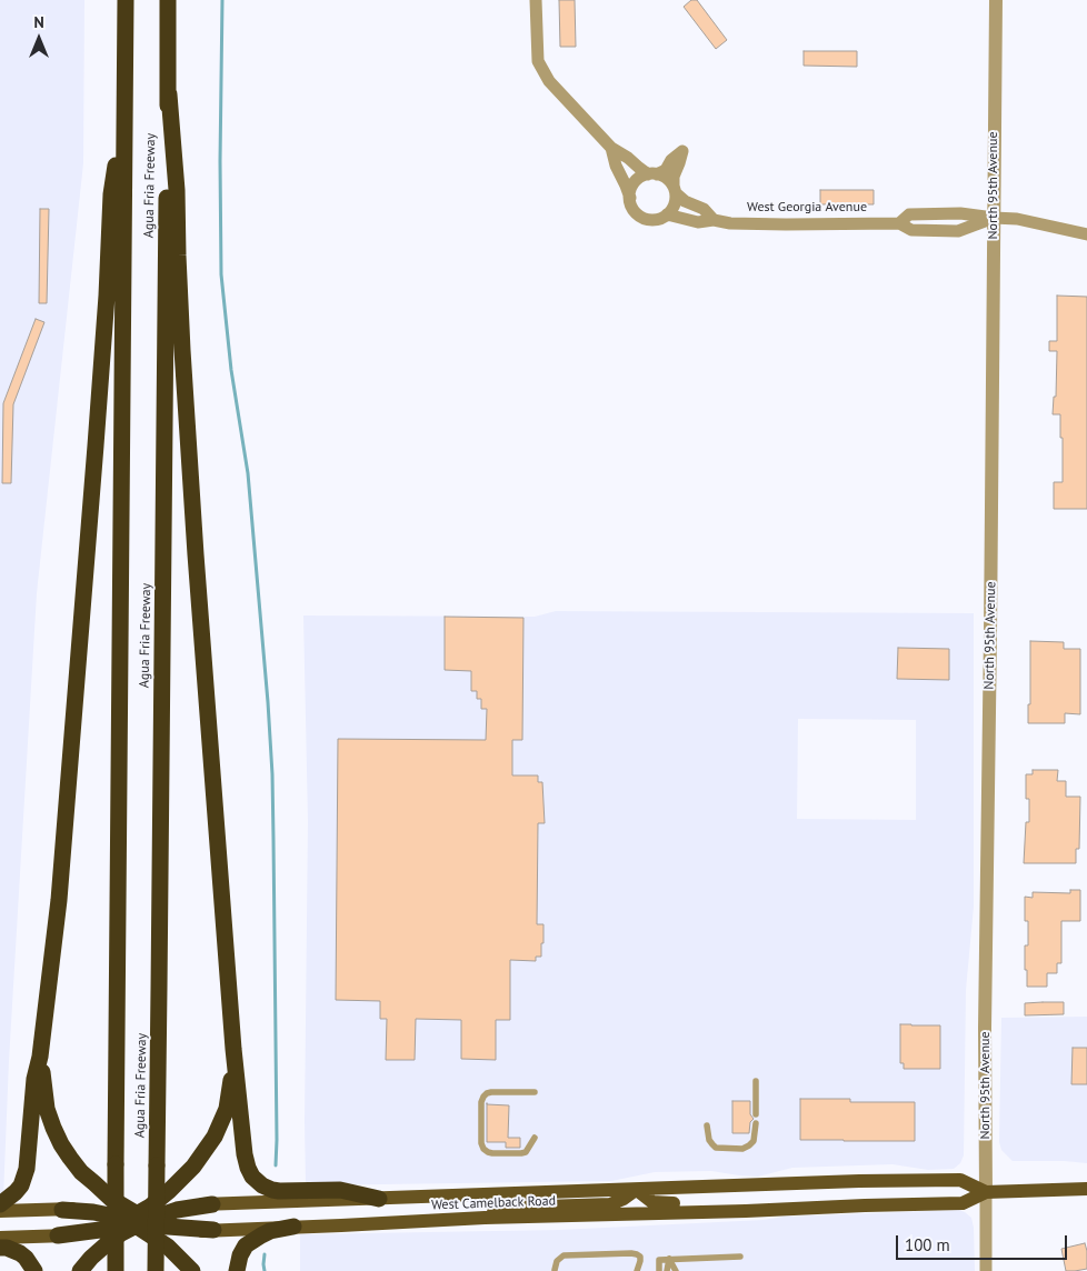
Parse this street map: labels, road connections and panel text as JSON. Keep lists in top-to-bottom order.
{
  "streets": {
    "highway": ["Agua Fria Freeway"],
    "main road": ["West Camelback Road"],
    "street": ["North 95th Avenue", "West Georgia Avenue"]
  },
  "crossings": [
    ["North 95th Avenue", "West Georgia Avenue"],
    ["North 95th Avenue", "West Camelback Road"]
  ],
  "scale_bar": "100 m",
  "north": "top"
}
